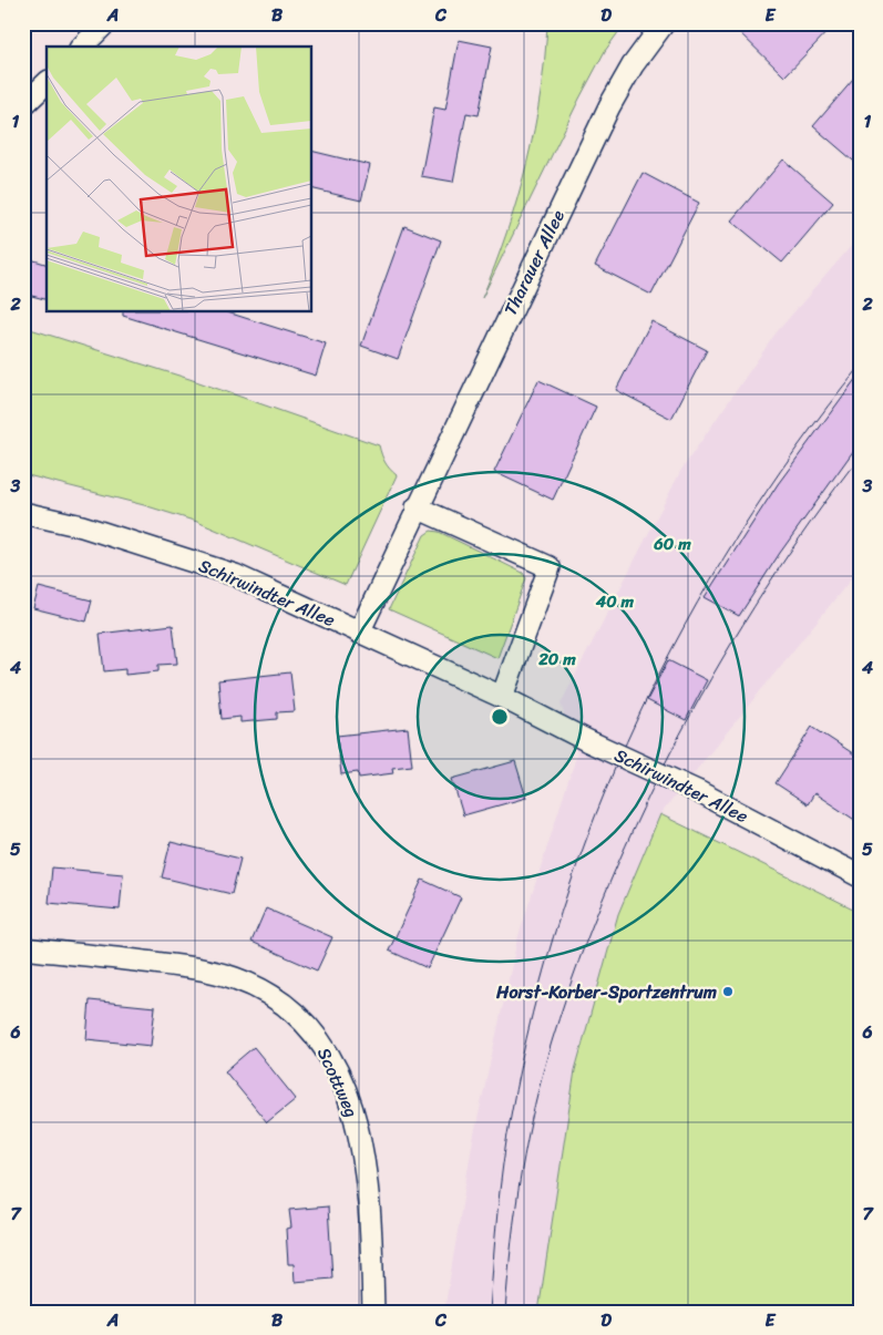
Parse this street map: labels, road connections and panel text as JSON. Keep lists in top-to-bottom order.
{
  "streets": {
    "street": ["Tharauer Allee", "Schirwindter Allee", "Scottweg"]
  },
  "crossings": [
    ["Tharauer Allee", "Schirwindter Allee"]
  ],
  "places": ["Horst-Korber-Sportzentrum"],
  "grid": {
    "columns": [
      "A",
      "B",
      "C",
      "D",
      "E"
    ],
    "rows": [
      "1",
      "2",
      "3",
      "4",
      "5",
      "6",
      "7"
    ]
  },
  "rings": ["60 m", "40 m", "20 m"]
}
